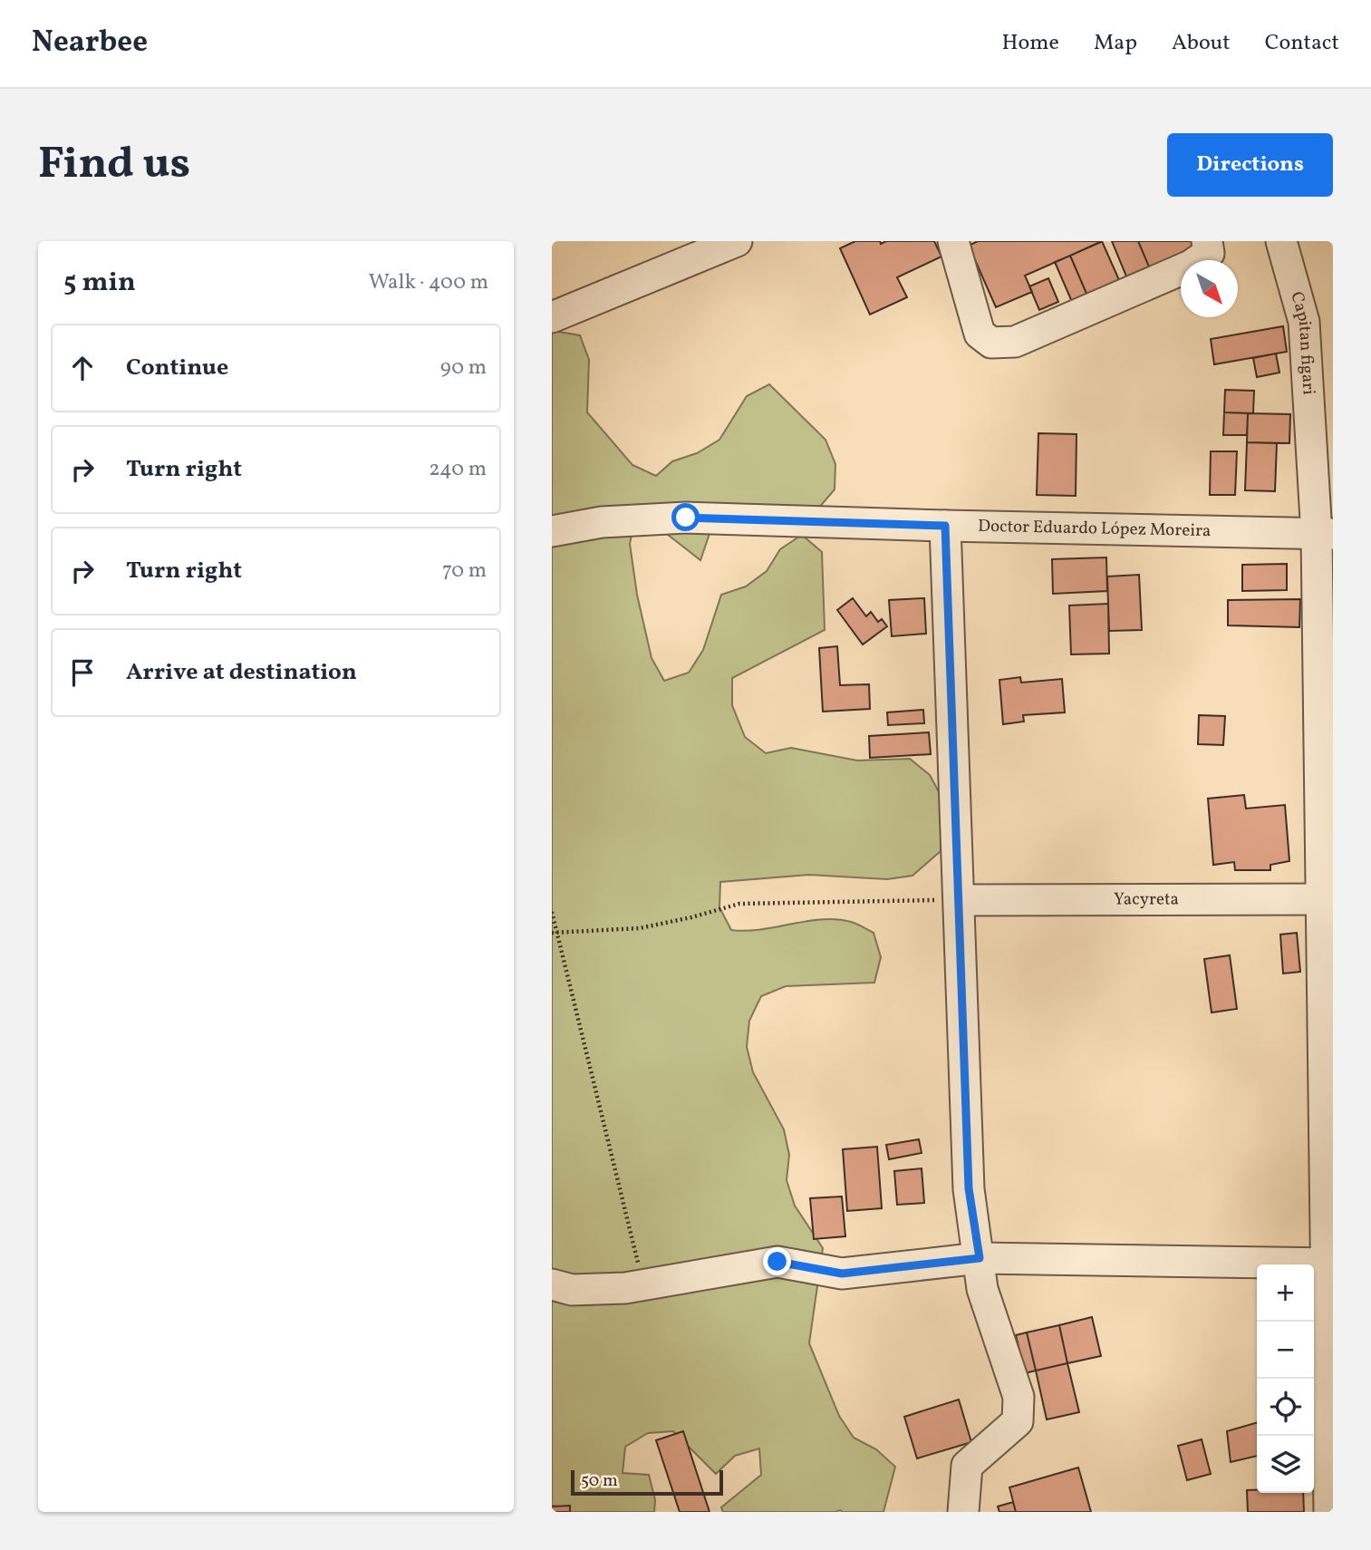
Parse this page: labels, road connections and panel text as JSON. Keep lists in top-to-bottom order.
{
  "streets": {
    "street": ["Capitan figari", "Doctor Eduardo López Moreira", "Yacyreta"]
  },
  "crossings": [
    ["Capitan figari", "Doctor Eduardo López Moreira"],
    ["Capitan figari", "Yacyreta"]
  ],
  "scale_bar": "50 m",
  "north": "bottom right",
  "page": {
    "header": "Nearbee",
    "nav": [
      "Home",
      "Map",
      "About",
      "Contact"
    ],
    "buttons": "Directions",
    "title": "Find us",
    "heading": ["5 min", "Walk · 400 m"],
    "list": [
      ["Continue", "90 m"],
      ["Turn right", "240 m"],
      ["Turn right", "70 m"],
      "Arrive at destination"
    ],
    "map_buttons": ["+", "−"],
    "scale": "50 m"
  }
}
